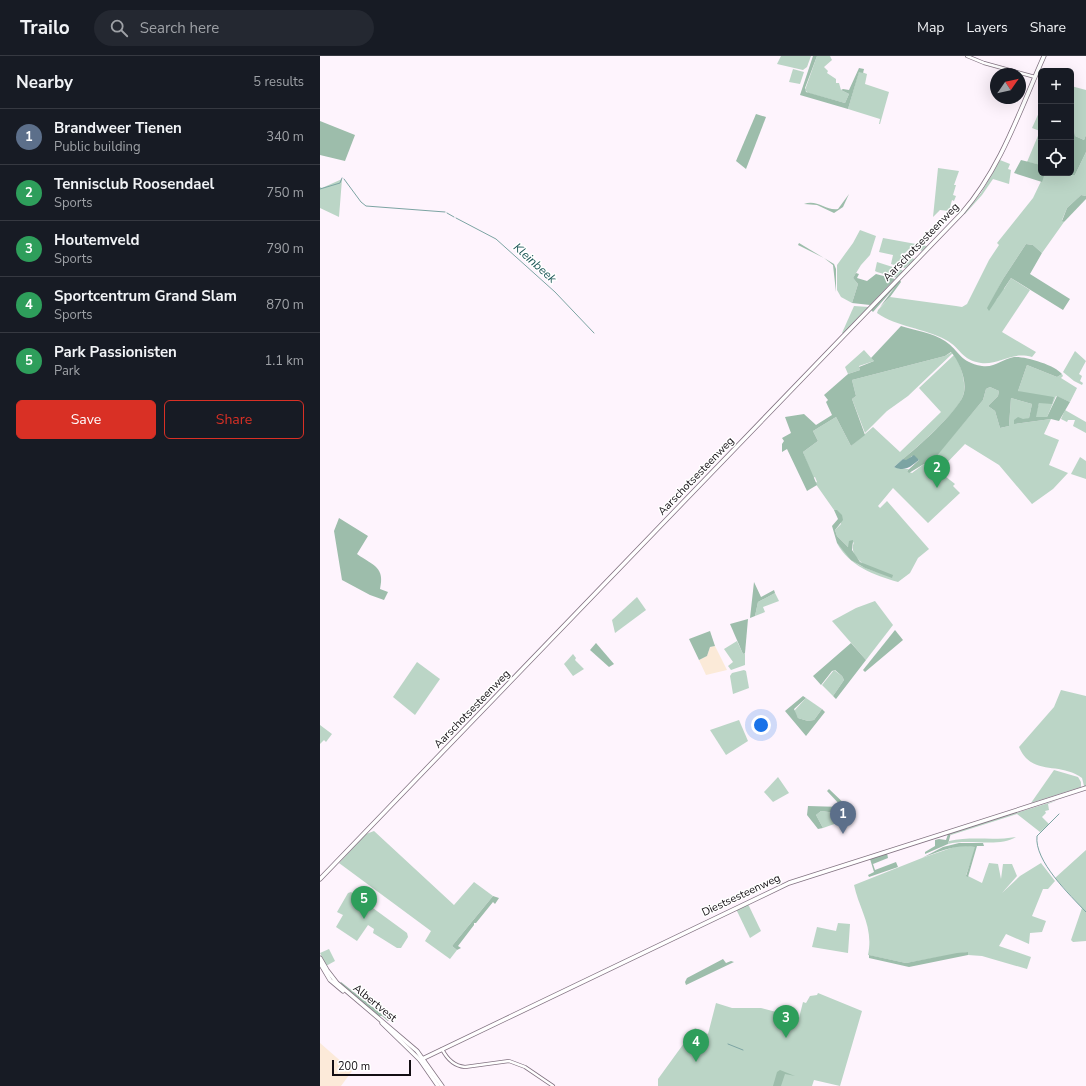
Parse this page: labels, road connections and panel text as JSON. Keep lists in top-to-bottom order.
{
  "streets": {
    "main road": ["Aarschotsesteenweg", "Diestsesteenweg", "Albertvest"]
  },
  "crossings": [
    ["Diestsesteenweg", "Albertvest"]
  ],
  "water": ["Kleinbeek"],
  "scale_bar": "200 m",
  "north": "top right",
  "page": {
    "header": "Trailo",
    "search": "Search here",
    "nav": ["Map", "Layers", "Share"],
    "heading": ["Nearby", "5 results"],
    "map_buttons": ["+", "−"],
    "list": [
      {
        "mark": "1",
        "name": "Brandweer Tienen",
        "note": "Public building",
        "value": "340 m"
      },
      {
        "mark": "2",
        "name": "Tennisclub Roosendael",
        "note": "Sports",
        "value": "750 m"
      },
      {
        "mark": "3",
        "name": "Houtemveld",
        "note": "Sports",
        "value": "790 m"
      },
      {
        "mark": "4",
        "name": "Sportcentrum Grand Slam",
        "note": "Sports",
        "value": "870 m"
      },
      {
        "mark": "5",
        "name": "Park Passionisten",
        "note": "Park",
        "value": "1.1 km"
      }
    ],
    "buttons": ["Save", "Share"],
    "pins": [
      "2",
      "1",
      "5",
      "3",
      "4"
    ],
    "scale": "200 m"
  }
}
